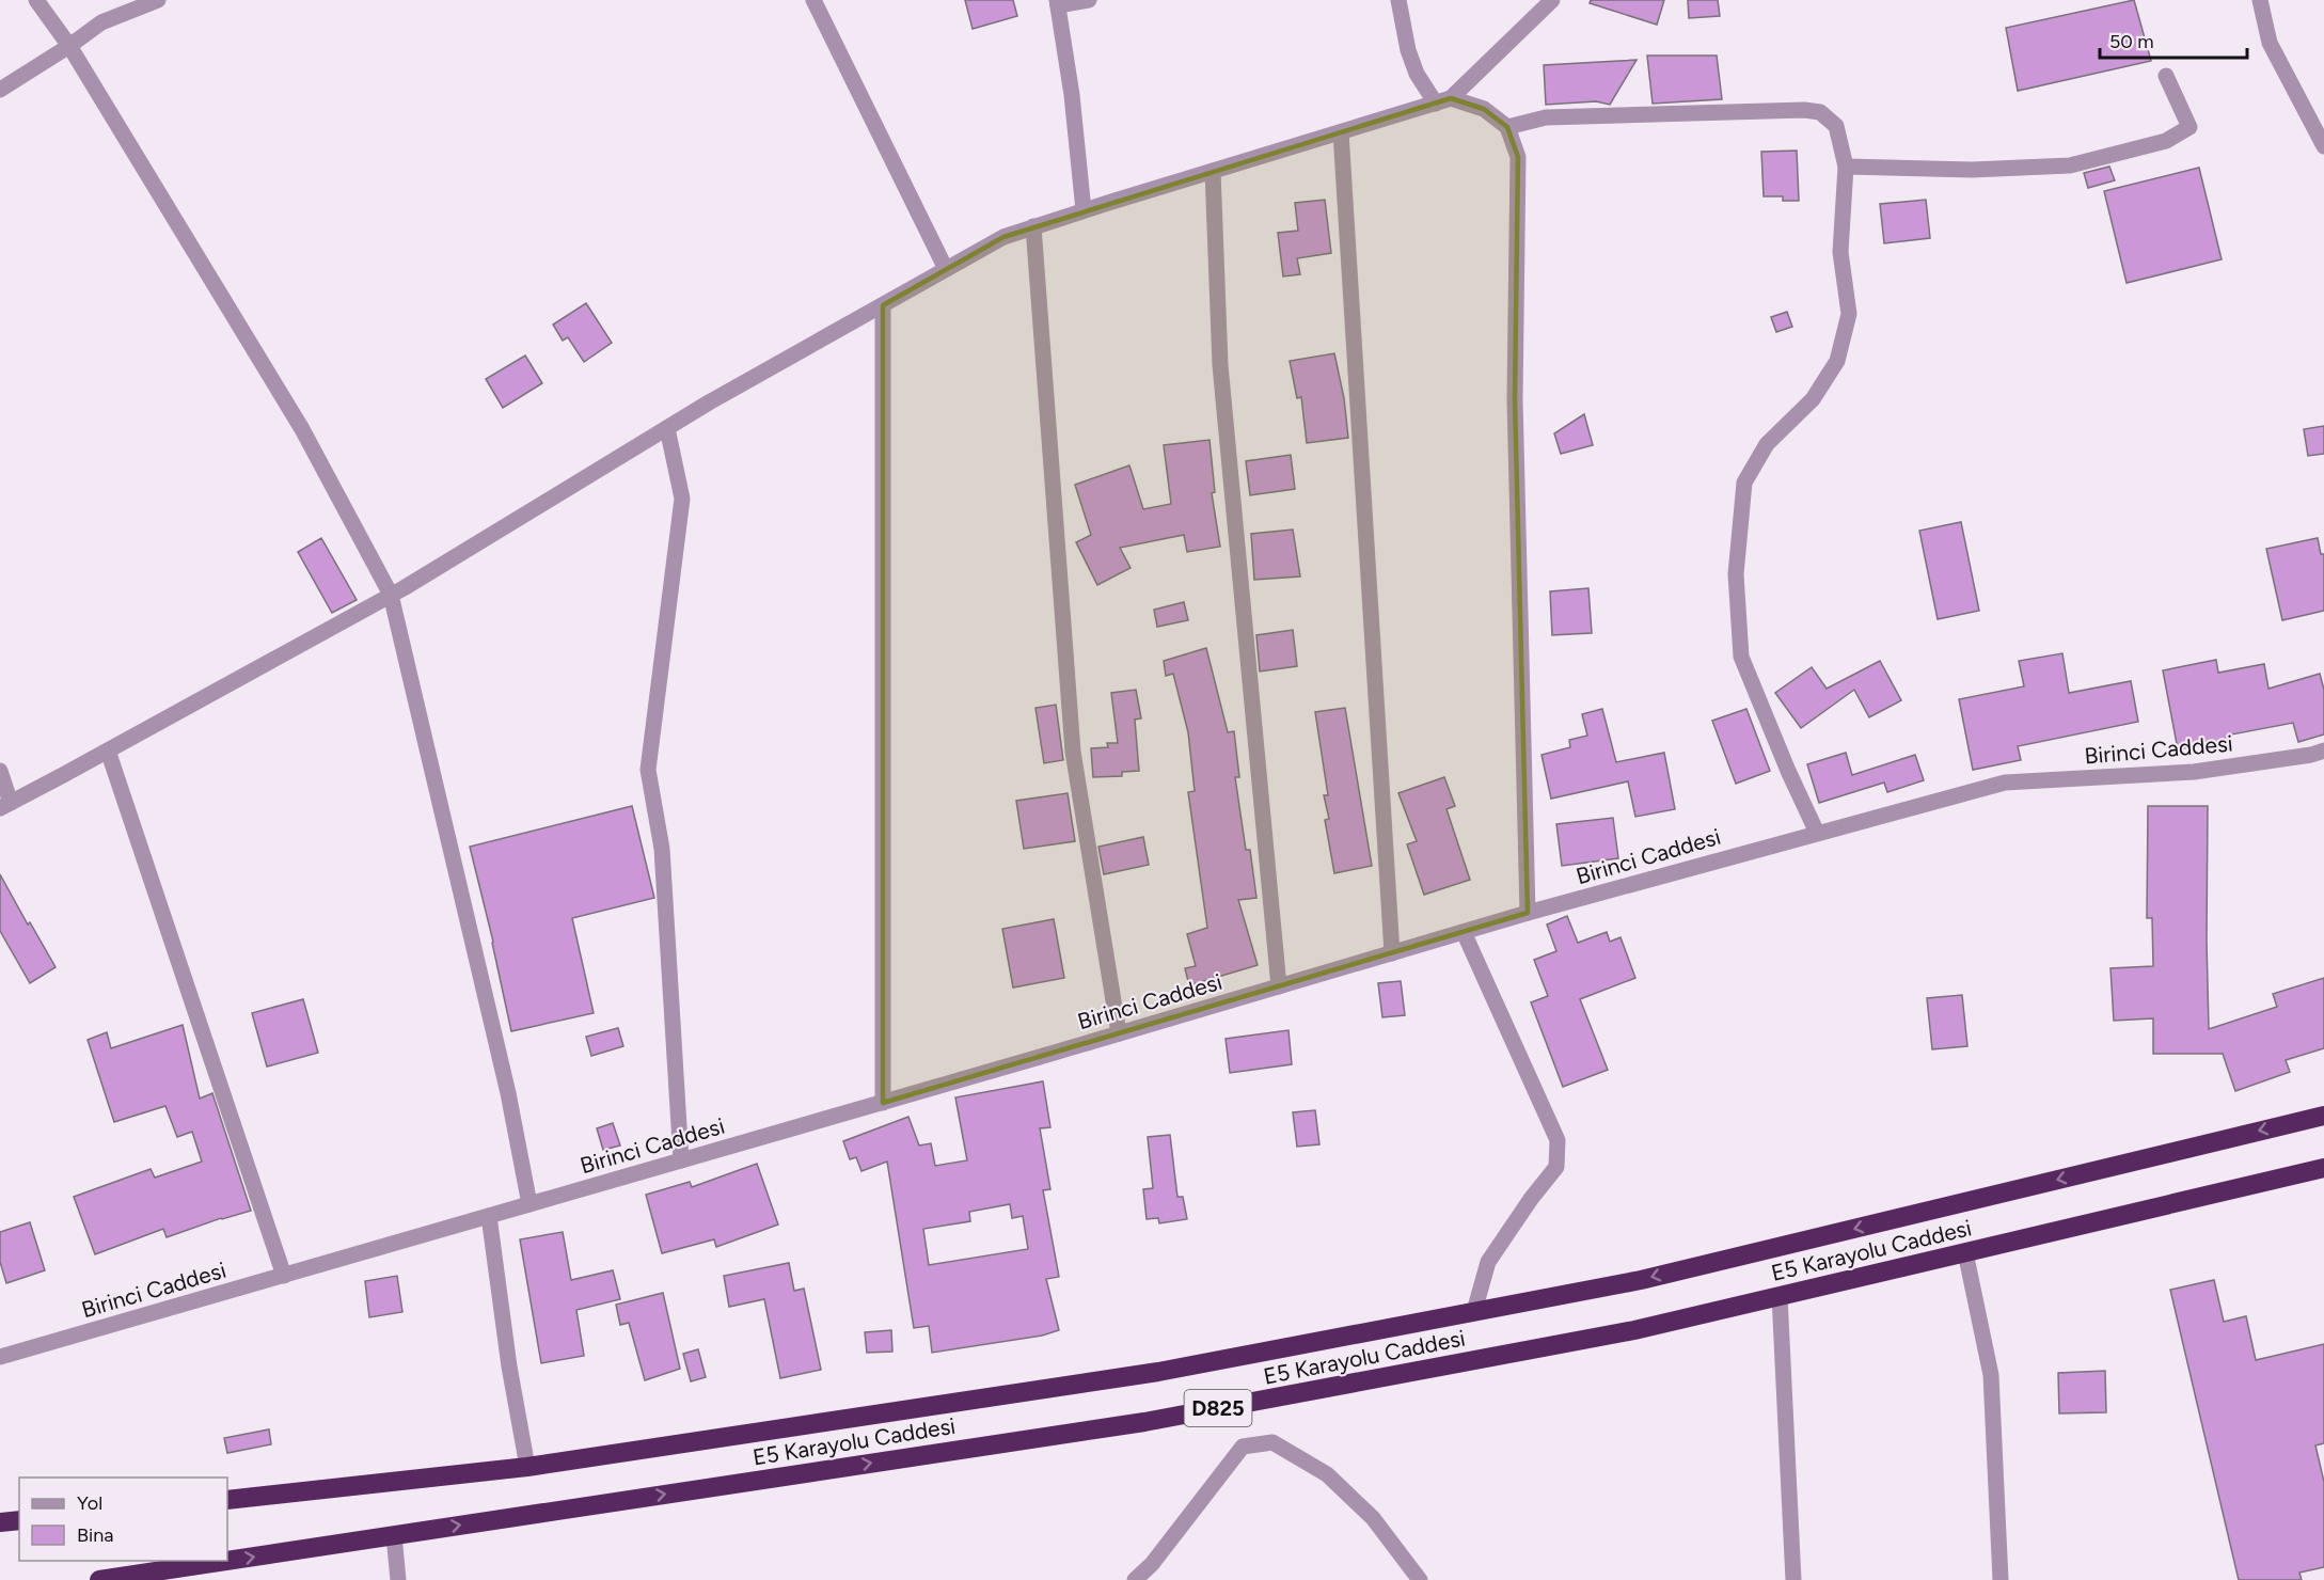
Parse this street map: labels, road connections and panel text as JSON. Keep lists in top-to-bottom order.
{
  "streets": {
    "highway": ["E5 Karayolu Caddesi", "D825"],
    "street": ["Birinci Caddesi"]
  },
  "legend": ["Yol", "Bina"],
  "scale_bar": "50 m"
}
